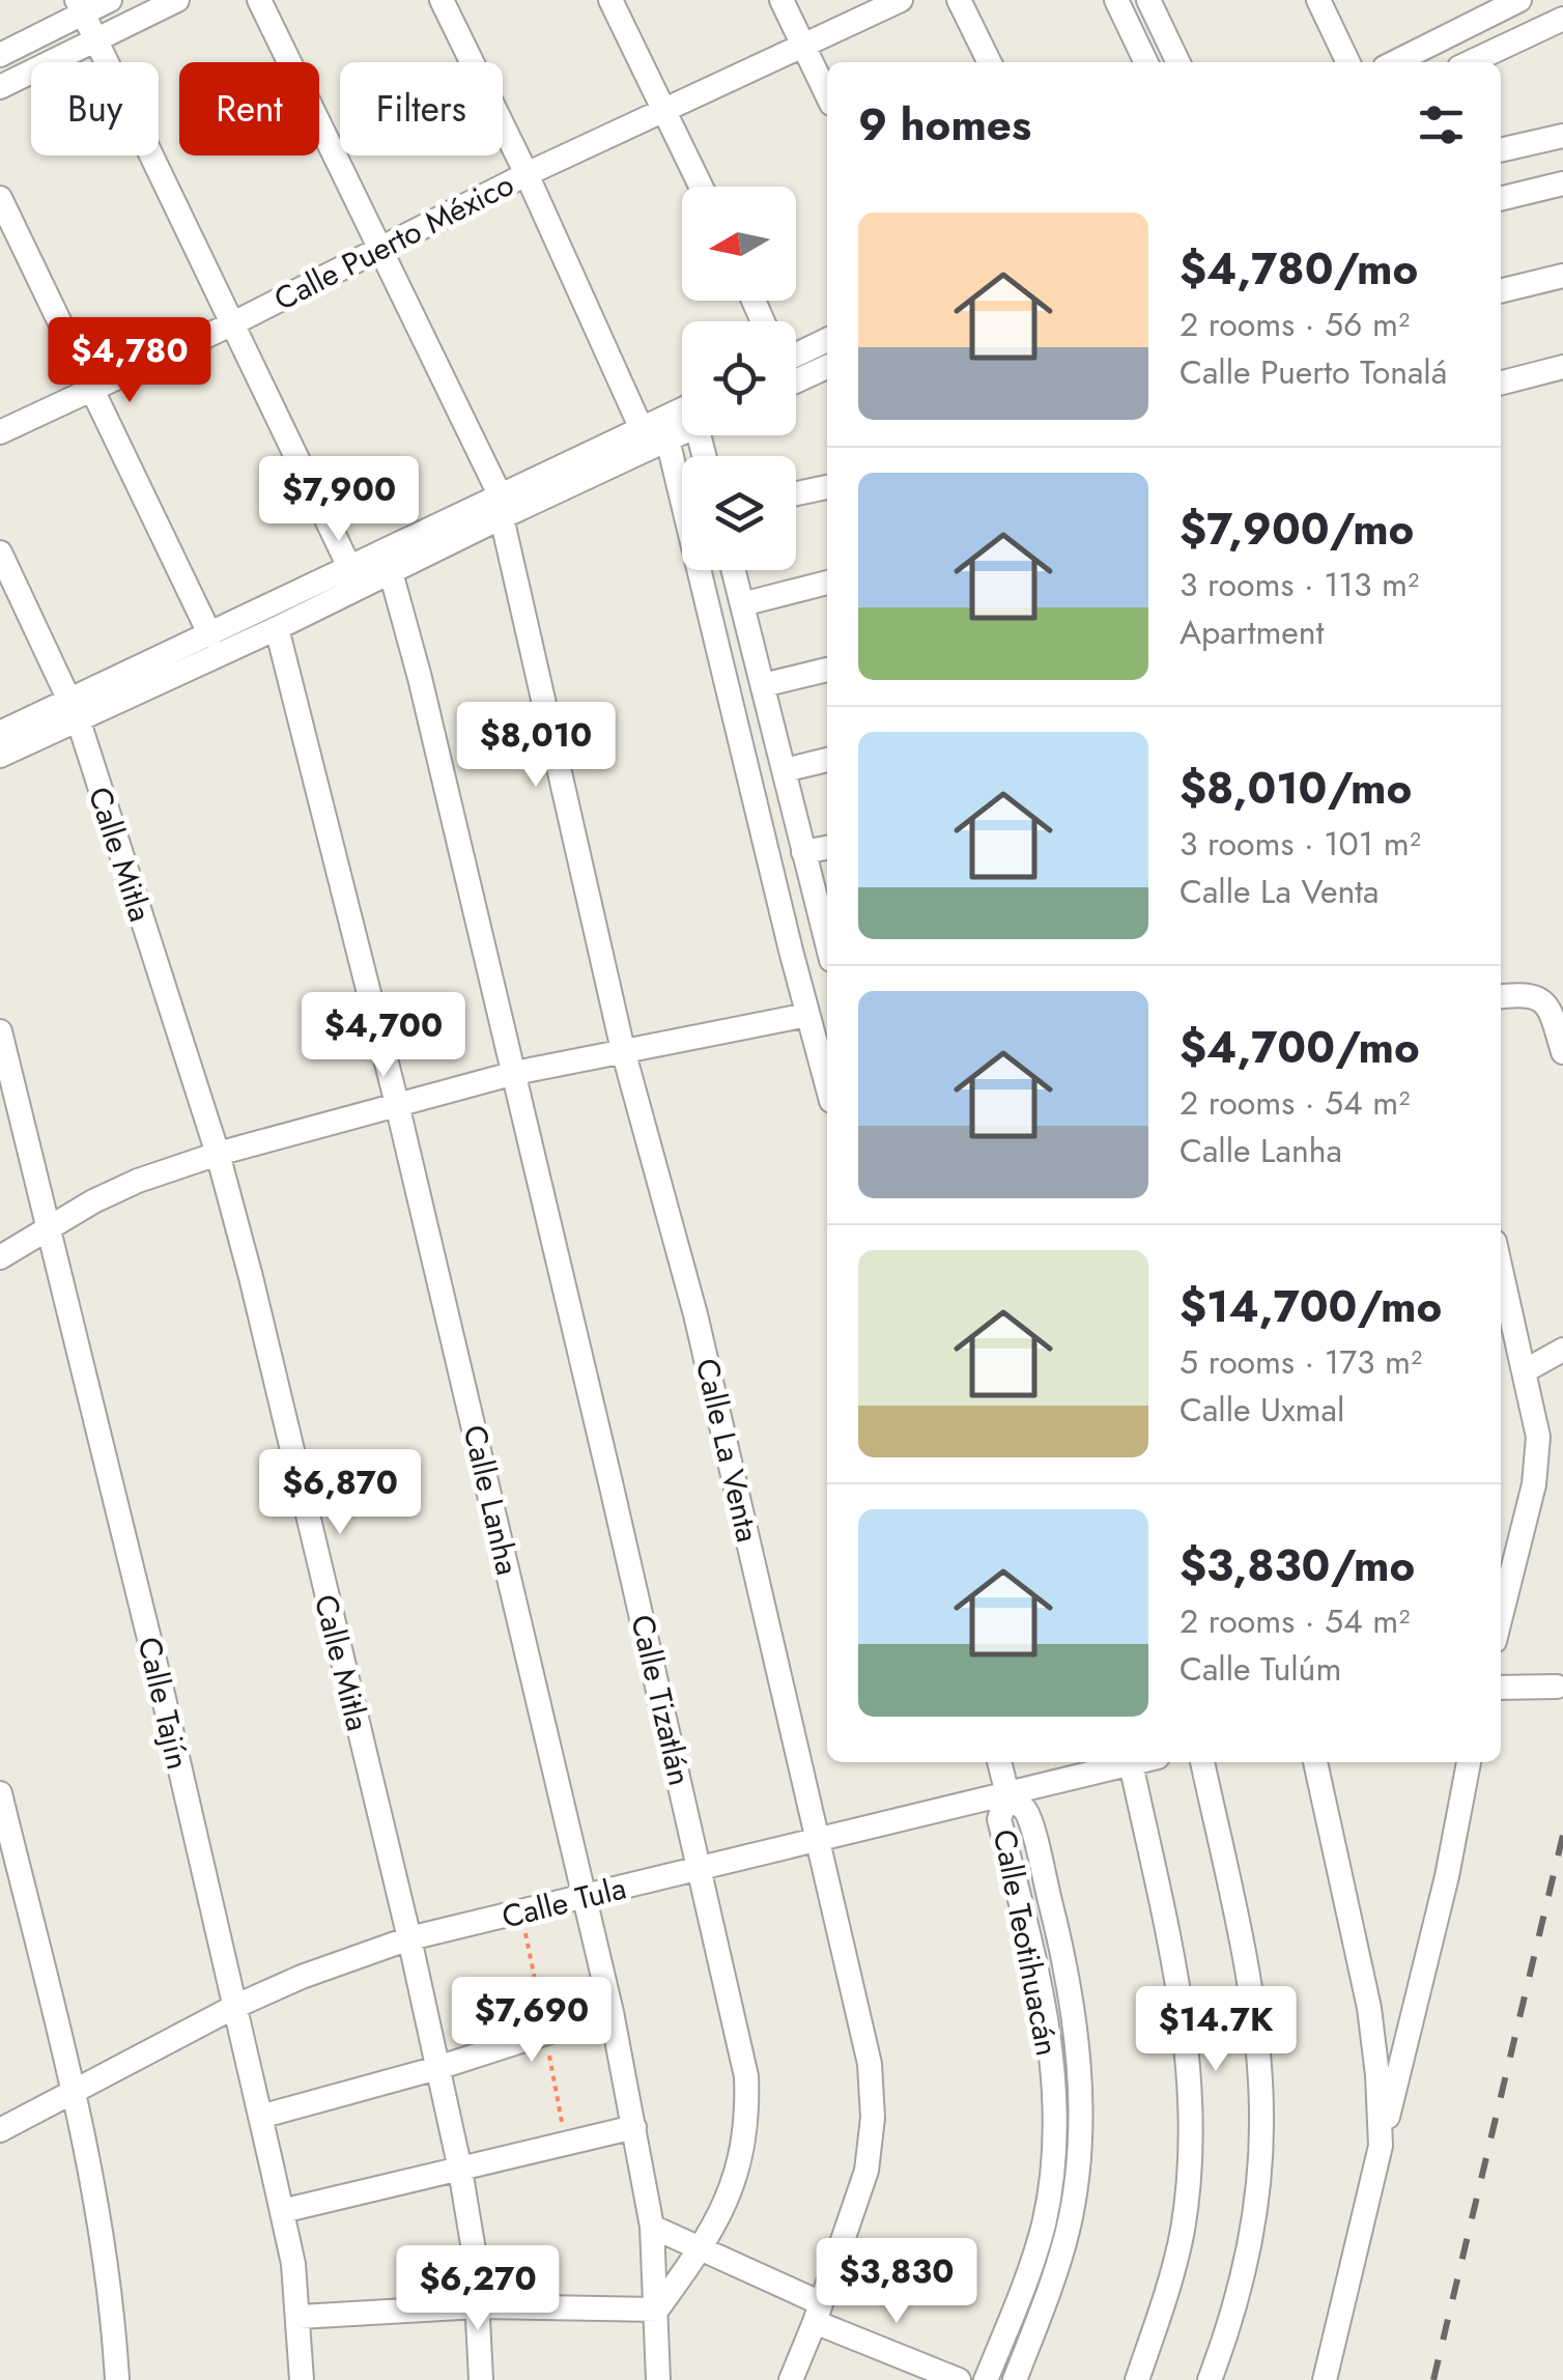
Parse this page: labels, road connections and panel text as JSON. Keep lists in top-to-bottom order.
{
  "streets": {
    "street": [
      "Calle Puerto México",
      "Calle Mitla",
      "Calle La Venta",
      "Calle Lanha",
      "Calle Tizatlán",
      "Calle Tajín",
      "Calle Tula",
      "Calle Teotihuacán"
    ]
  },
  "crossings": [
    ["Calle Puerto México", "Calle La Venta"],
    ["Calle Mitla", "Calle Tula"],
    ["Calle La Venta", "Calle Tula"],
    ["Calle Lanha", "Calle Tizatlán"],
    ["Calle Lanha", "Calle Tula"],
    ["Calle Tizatlán", "Calle Tula"],
    ["Calle Tajín", "Calle Tula"],
    ["Calle Tula", "Calle Teotihuacán"]
  ],
  "north": "left",
  "page": {
    "chip": ["Buy", "Rent", "Filters"],
    "heading": "9 homes",
    "list": [
      {
        "name": "$4,780/mo",
        "note": "2 rooms · 56 m² · Calle Puerto Tonalá"
      },
      {
        "name": "$7,900/mo",
        "note": "3 rooms · 113 m² · Apartment"
      },
      {
        "name": "$8,010/mo",
        "note": "3 rooms · 101 m² · Calle La Venta"
      },
      {
        "name": "$4,700/mo",
        "note": "2 rooms · 54 m² · Calle Lanha"
      },
      {
        "name": "$14,700/mo",
        "note": "5 rooms · 173 m² · Calle Uxmal"
      },
      {
        "name": "$3,830/mo",
        "note": "2 rooms · 54 m² · Calle Tulúm"
      }
    ],
    "price": [
      "$4,780",
      "$7,900",
      "$8,010",
      "$4,700",
      "$6,870",
      "$7,690",
      "$14.7K",
      "$3,830",
      "$6,270"
    ]
  }
}
